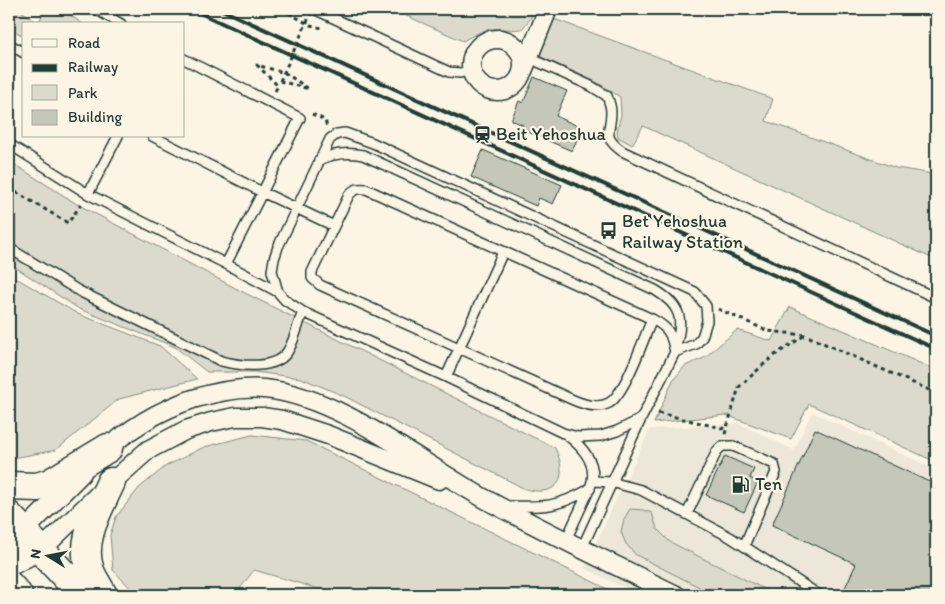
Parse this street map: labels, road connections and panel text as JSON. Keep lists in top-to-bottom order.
{
  "places": {
    "station": ["Beit Yehoshua"],
    "bus stop": ["Bet Yehoshua Railway Station"],
    "fuel station": ["Ten"]
  },
  "legend": [
    "Road",
    "Railway",
    "Park",
    "Building"
  ],
  "north": "left"
}
